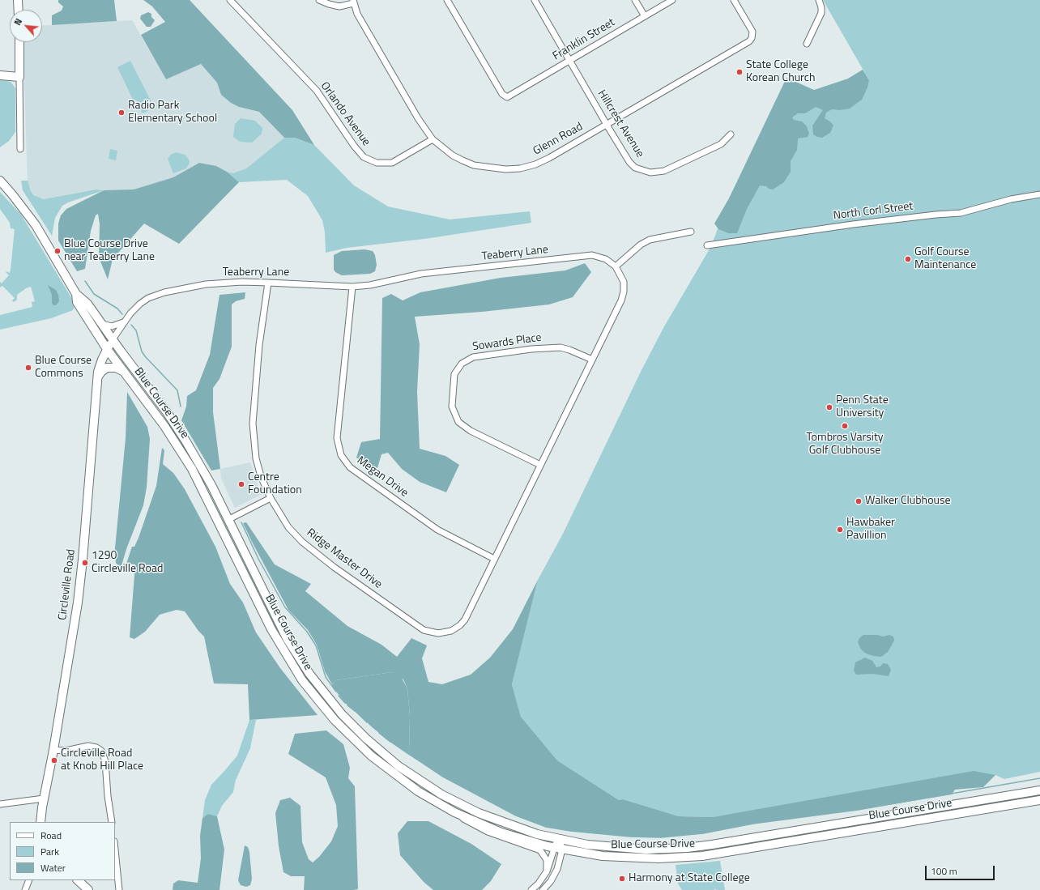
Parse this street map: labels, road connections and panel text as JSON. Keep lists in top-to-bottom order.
{
  "streets": {
    "main road": ["Blue Course Drive", "Circleville Road"],
    "street": [
      "Franklin Street",
      "Orlando Avenue",
      "Hillcrest Avenue",
      "Glenn Road",
      "North Corl Street",
      "Teaberry Lane",
      "Sowards Place",
      "Megan Drive",
      "Ridge Master Drive"
    ]
  },
  "crossings": [
    ["Franklin Street", "Hillcrest Avenue"],
    ["Orlando Avenue", "Glenn Road"],
    ["Hillcrest Avenue", "Glenn Road"],
    ["Teaberry Lane", "Sowards Place"],
    ["Teaberry Lane", "Blue Course Drive"],
    ["Teaberry Lane", "Megan Drive"],
    ["Teaberry Lane", "Ridge Master Drive"],
    ["Teaberry Lane", "Circleville Road"],
    ["Blue Course Drive", "Circleville Road"],
    ["Megan Drive", "Ridge Master Drive"]
  ],
  "places": [
    "State College Korean Church",
    "Radio Park Elementary School",
    "Blue Course Drive near Teaberry Lane",
    "Golf Course Maintenance",
    "Blue Course Commons",
    "Penn State University",
    "Tombros Varsity Golf Clubhouse",
    "Centre Foundation",
    "Walker Clubhouse",
    "Hawbaker Pavillion",
    "1290 Circleville Road",
    "Circleville Road at Knob Hill Place",
    "Harmony at State College"
  ],
  "legend": ["Road", "Park", "Water"],
  "scale_bar": "100 m",
  "north": "top left"
}
